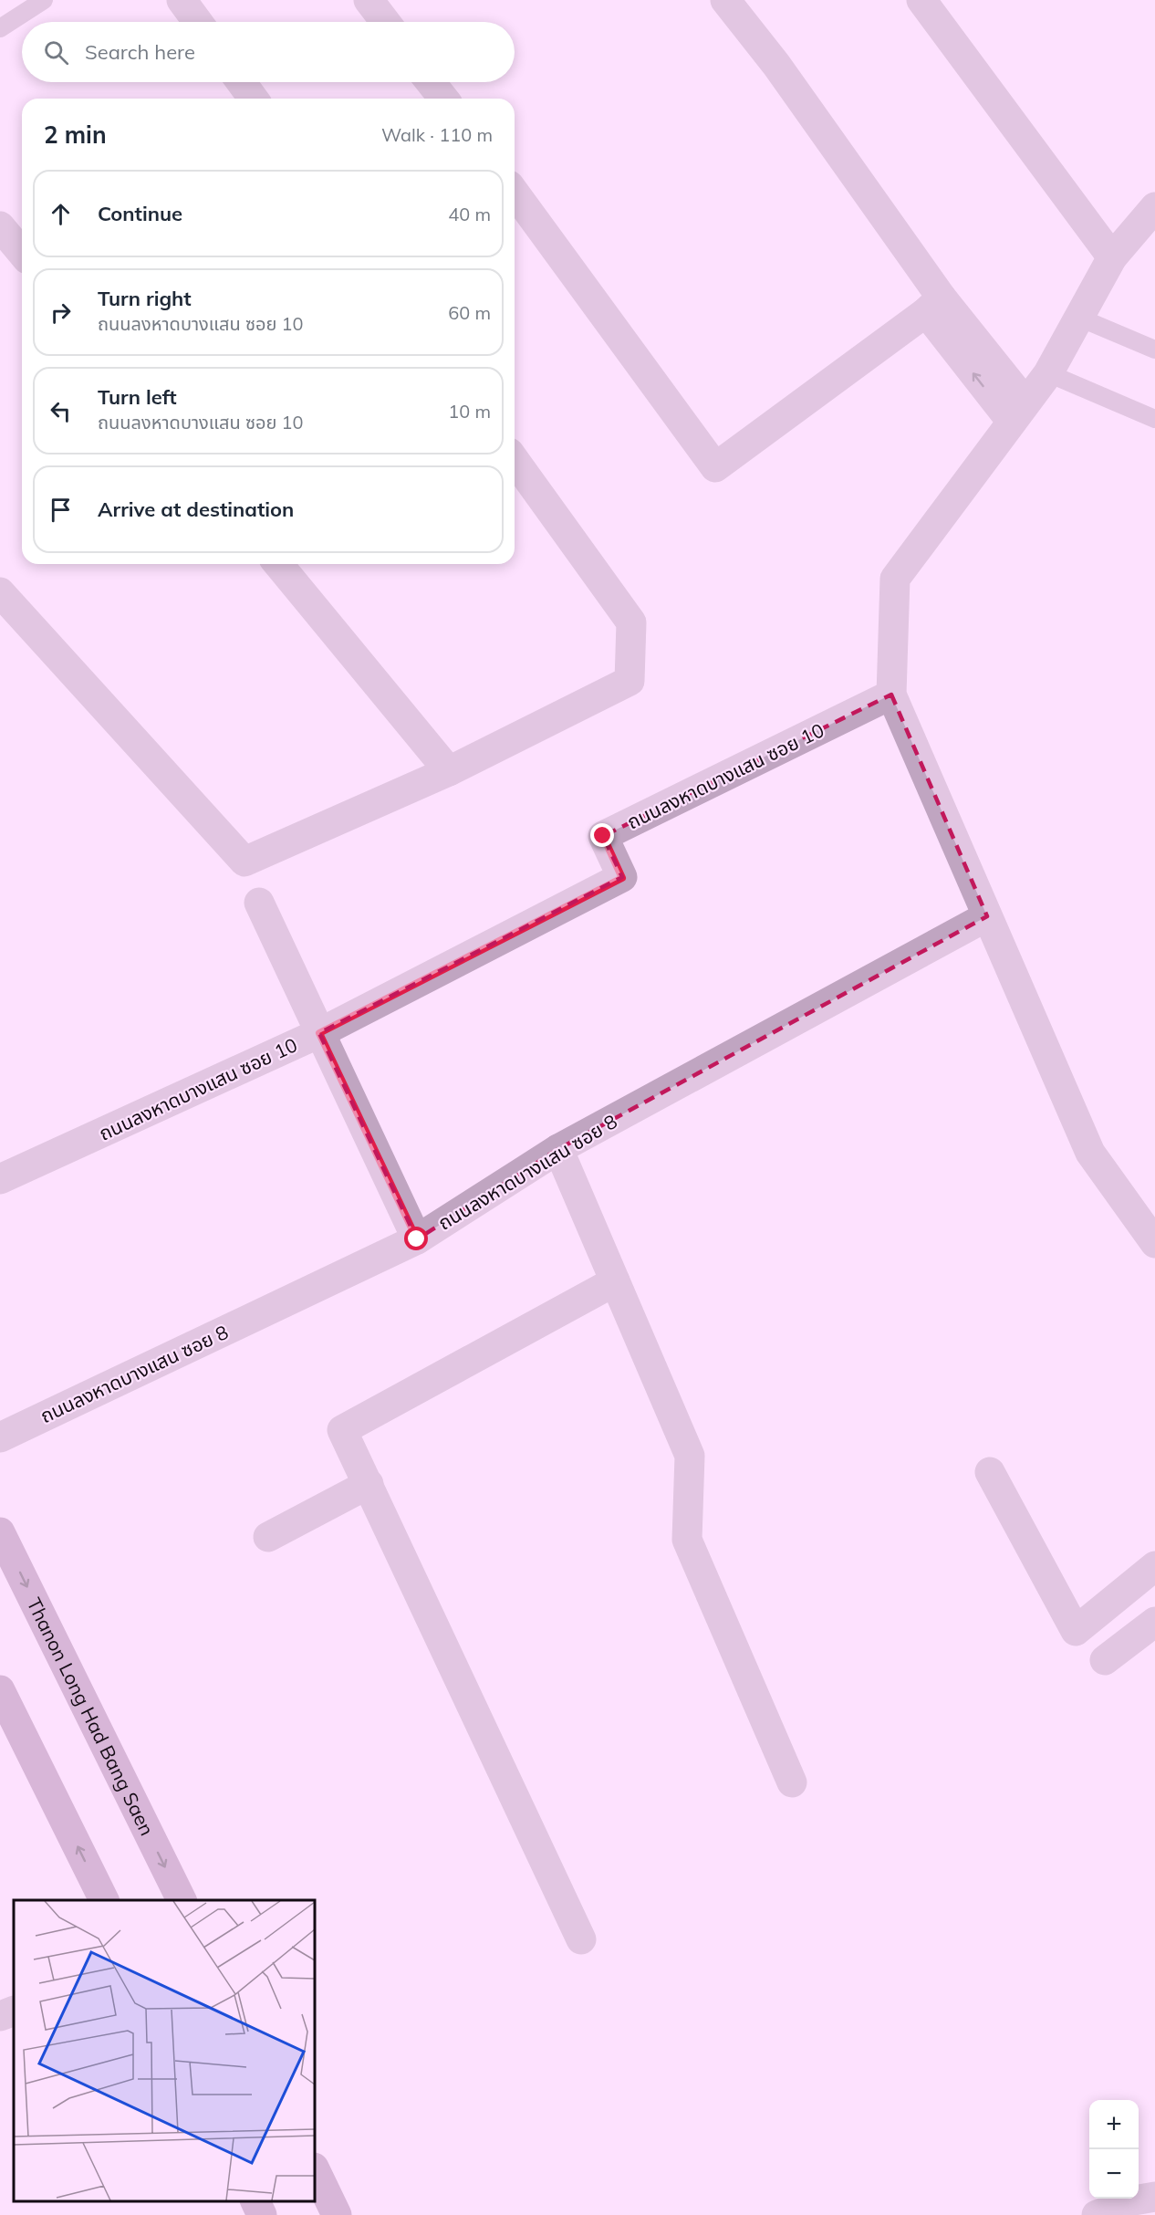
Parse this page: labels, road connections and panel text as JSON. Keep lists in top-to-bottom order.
{
  "streets": {
    "main road": ["Thanon Long Had Bang Saen"],
    "street": ["ถนนลงหาดบางแสน ซอย 10", "ถนนลงหาดบางแสน ซอย 8"]
  },
  "page": {
    "search": "Search here",
    "heading": ["2 min", "Walk · 110 m"],
    "list": [
      ["Continue", "40 m"],
      ["Turn right", "ถนนลงหาดบางแสน ซอย 10", "60 m"],
      ["Turn left", "ถนนลงหาดบางแสน ซอย 10", "10 m"],
      "Arrive at destination"
    ],
    "map_buttons": ["+", "−"]
  }
}
